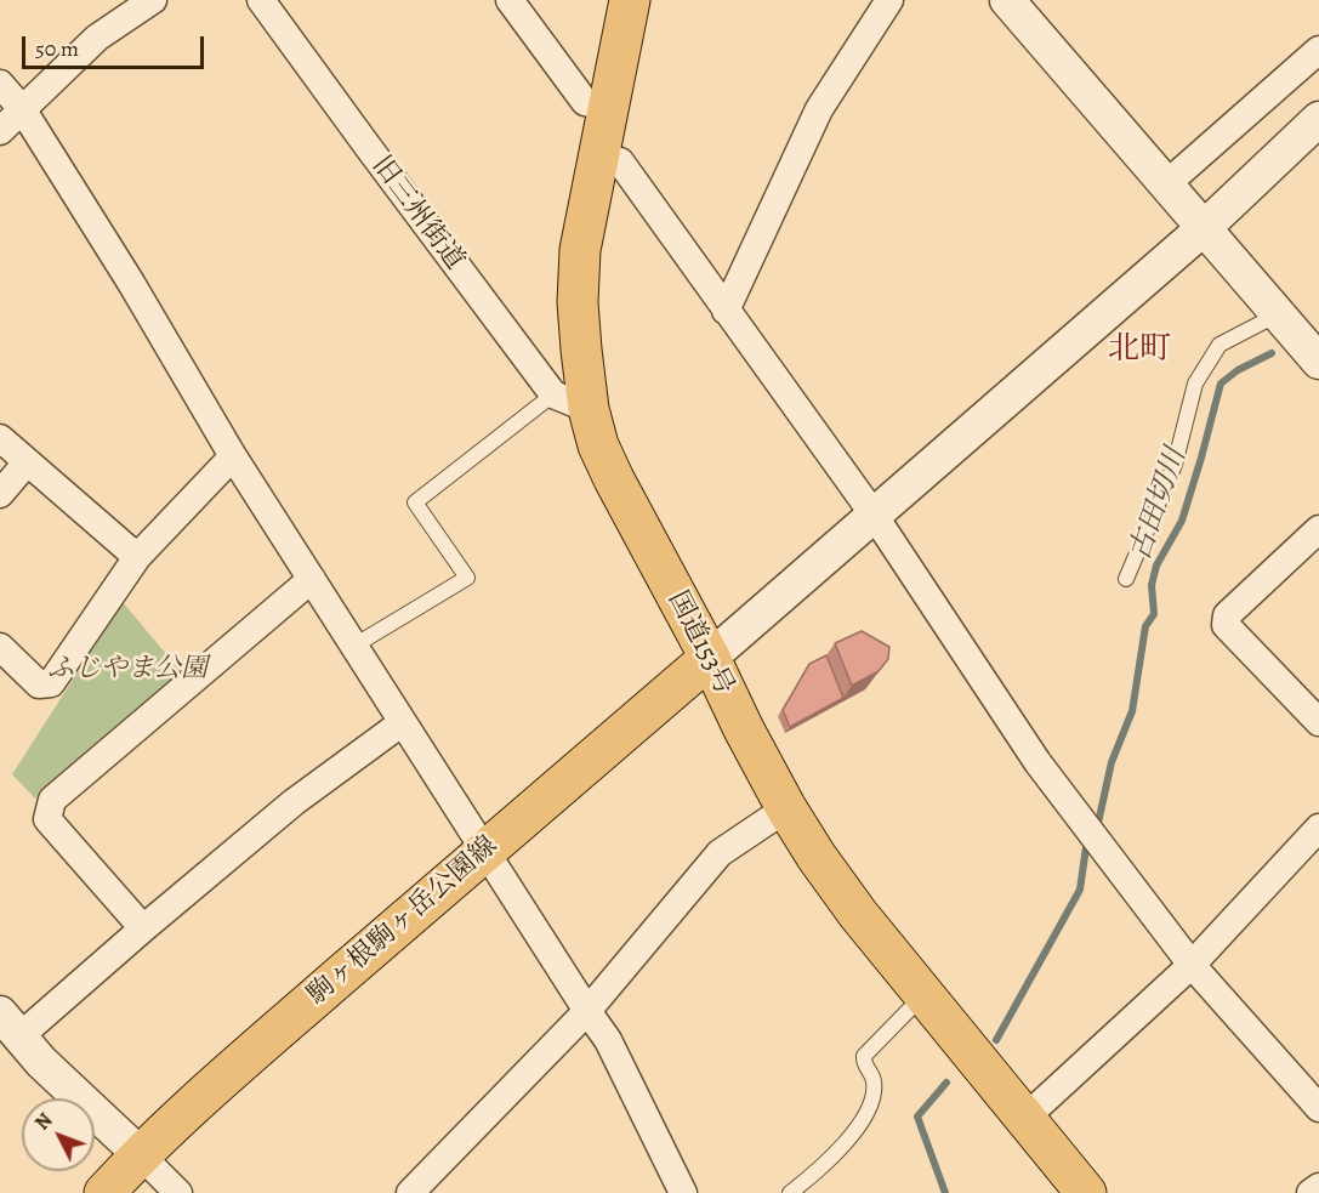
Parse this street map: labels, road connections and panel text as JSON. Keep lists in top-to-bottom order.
{
  "streets": {
    "main road": ["国道153号", "駒ヶ根駒ヶ岳公園線"],
    "street": ["旧三州街道"]
  },
  "crossings": [
    ["旧三州街道", "国道153号"],
    ["国道153号", "駒ヶ根駒ヶ岳公園線"]
  ],
  "districts": ["北町"],
  "water": ["古田切川"],
  "parks": ["ふじやま公園"],
  "scale_bar": "50 m",
  "north": "top left"
}
